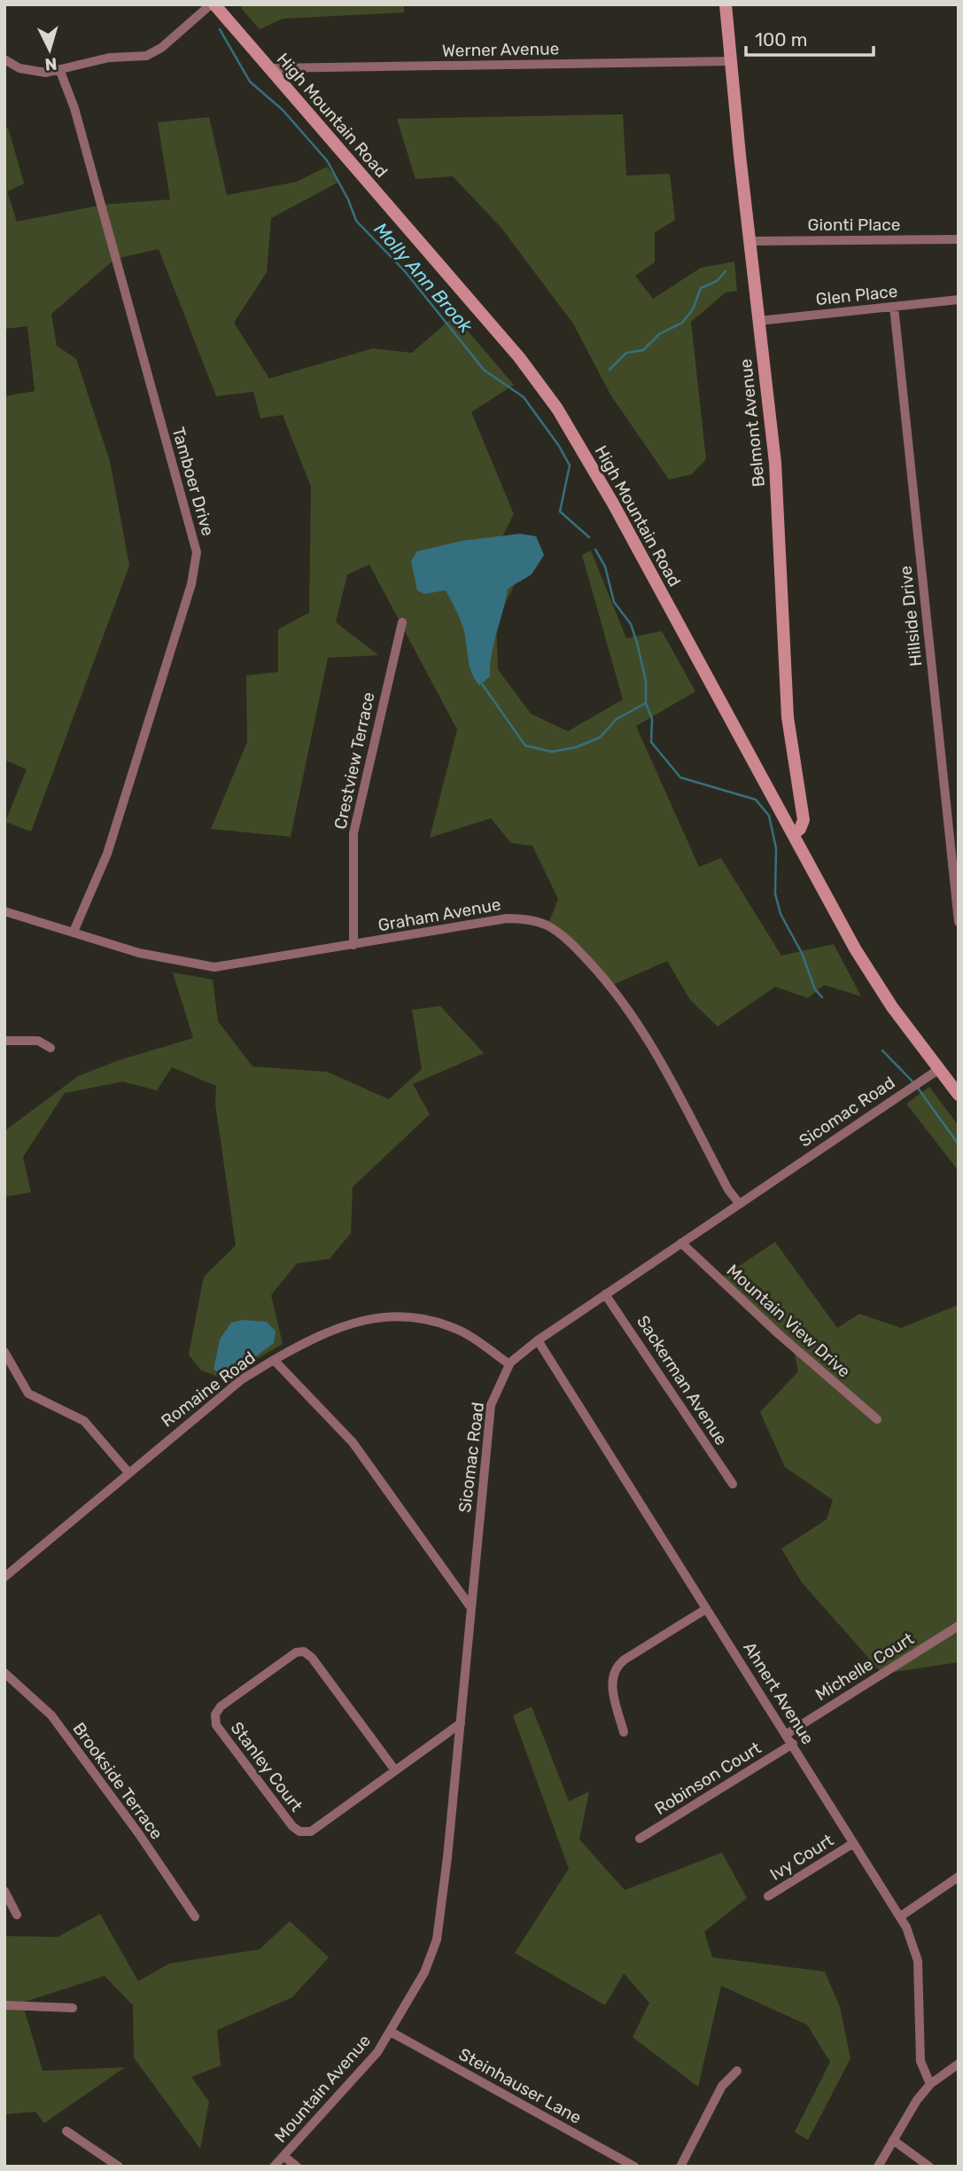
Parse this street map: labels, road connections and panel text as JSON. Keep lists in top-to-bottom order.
{
  "streets": {
    "main road": ["High Mountain Road", "Belmont Avenue"],
    "street": [
      "Werner Avenue",
      "Gionti Place",
      "Glen Place",
      "Tamboer Drive",
      "Hillside Drive",
      "Crestview Terrace",
      "Graham Avenue",
      "Sicomac Road",
      "Mountain View Drive",
      "Sackerman Avenue",
      "Romaine Road",
      "Michelle Court",
      "Ahnert Avenue",
      "Stanley Court",
      "Robinson Court",
      "Brookside Terrace",
      "Ivy Court",
      "Steinhauser Lane",
      "Mountain Avenue"
    ]
  },
  "crossings": [
    ["Werner Avenue", "High Mountain Road"],
    ["Werner Avenue", "Belmont Avenue"],
    ["High Mountain Road", "Belmont Avenue"],
    ["High Mountain Road", "Sicomac Road"],
    ["Gionti Place", "Belmont Avenue"],
    ["Glen Place", "Belmont Avenue"],
    ["Glen Place", "Hillside Drive"],
    ["Tamboer Drive", "Graham Avenue"],
    ["Crestview Terrace", "Graham Avenue"],
    ["Graham Avenue", "Sicomac Road"],
    ["Sicomac Road", "Mountain View Drive"],
    ["Sicomac Road", "Sackerman Avenue"],
    ["Sicomac Road", "Romaine Road"],
    ["Sicomac Road", "Ahnert Avenue"],
    ["Sicomac Road", "Stanley Court"],
    ["Sicomac Road", "Mountain Avenue"],
    ["Michelle Court", "Ahnert Avenue"],
    ["Ahnert Avenue", "Robinson Court"],
    ["Ahnert Avenue", "Ivy Court"],
    ["Steinhauser Lane", "Mountain Avenue"]
  ],
  "water": ["Molly Ann Brook"],
  "scale_bar": "100 m",
  "north": "bottom"
}
